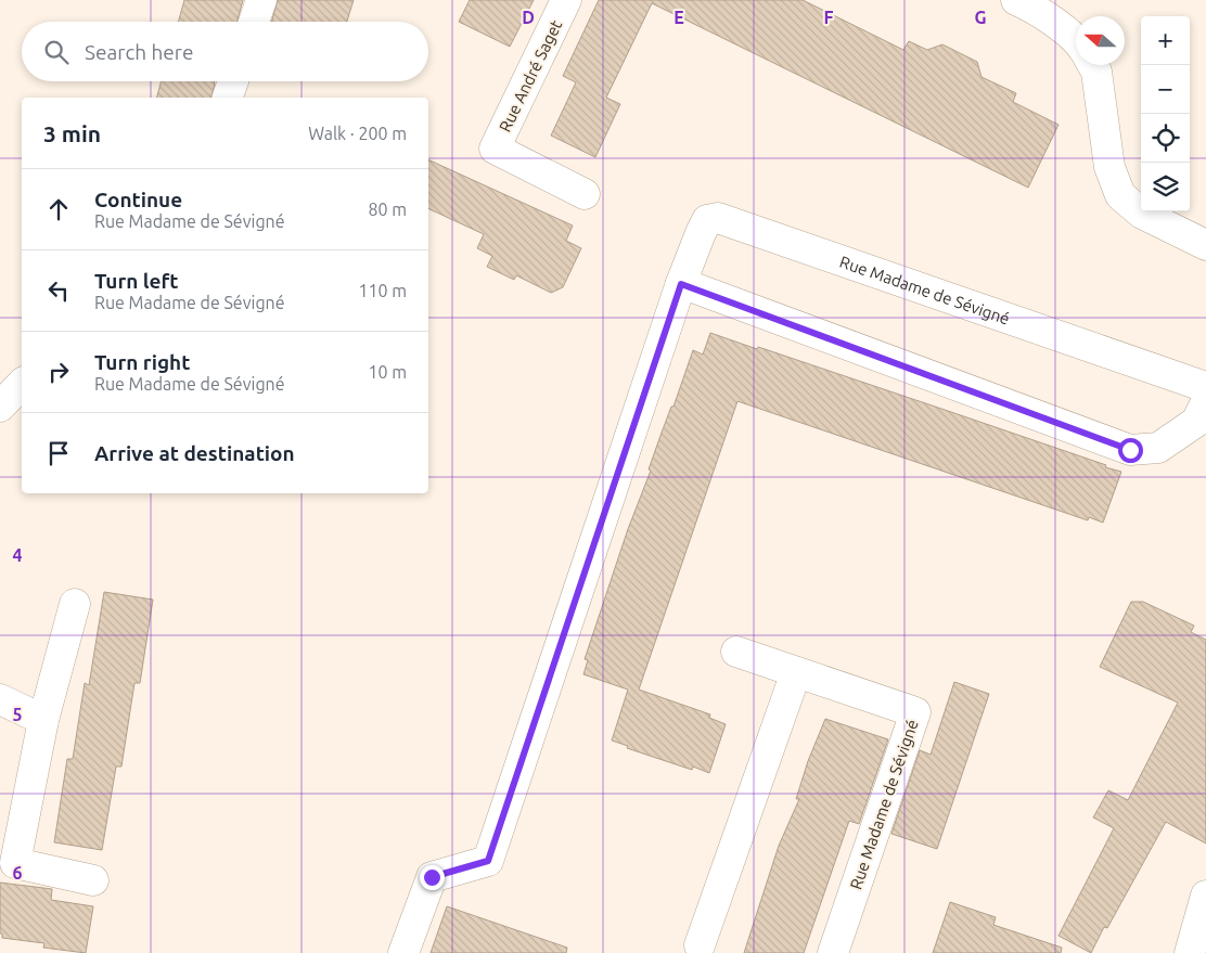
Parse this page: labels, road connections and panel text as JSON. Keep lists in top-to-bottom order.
{
  "streets": {
    "street": ["Rue André Saget", "Rue Madame de Sévigné"]
  },
  "north": "left",
  "page": {
    "map_buttons": ["+", "−"],
    "search": "Search here",
    "heading": ["3 min", "Walk · 200 m"],
    "list": [
      ["Continue", "Rue Madame de Sévigné", "80 m"],
      ["Turn left", "Rue Madame de Sévigné", "110 m"],
      ["Turn right", "Rue Madame de Sévigné", "10 m"],
      "Arrive at destination"
    ]
  },
  "grid": {
    "columns": [
      "D",
      "E",
      "F",
      "G"
    ],
    "rows": ["4", "5", "6"]
  }
}
